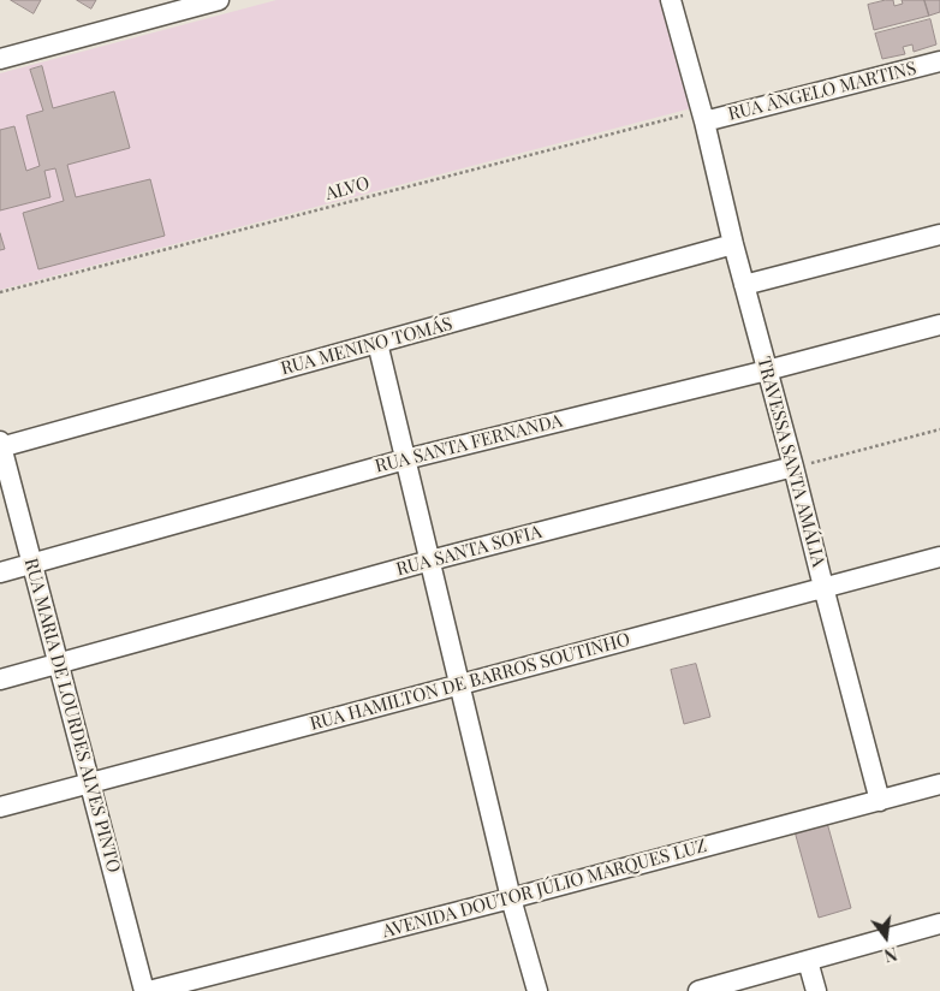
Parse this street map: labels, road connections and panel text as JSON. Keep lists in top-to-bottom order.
{
  "streets": {
    "street": [
      "RUA ÂNGELO MARTINS",
      "RUA MENINO TOMÁS",
      "RUA SANTA FERNANDA",
      "TRAVESSA SANTA AMÁLIA",
      "RUA SANTA SOFIA",
      "RUA HAMILTON DE BARROS SOUTINHO",
      "RUA MARIA DE LOURDES ALVES PINTO",
      "AVENIDA DOUTOR JÚLIO MARQUES LUZ"
    ],
    "path": ["ALVO"]
  },
  "crossings": [
    ["RUA ÂNGELO MARTINS", "ALVO"],
    ["RUA ÂNGELO MARTINS", "TRAVESSA SANTA AMÁLIA"],
    ["ALVO", "TRAVESSA SANTA AMÁLIA"],
    ["RUA MENINO TOMÁS", "TRAVESSA SANTA AMÁLIA"],
    ["RUA MENINO TOMÁS", "RUA MARIA DE LOURDES ALVES PINTO"],
    ["RUA SANTA FERNANDA", "TRAVESSA SANTA AMÁLIA"],
    ["RUA SANTA FERNANDA", "RUA MARIA DE LOURDES ALVES PINTO"],
    ["TRAVESSA SANTA AMÁLIA", "RUA SANTA SOFIA"],
    ["TRAVESSA SANTA AMÁLIA", "RUA HAMILTON DE BARROS SOUTINHO"],
    ["TRAVESSA SANTA AMÁLIA", "AVENIDA DOUTOR JÚLIO MARQUES LUZ"],
    ["RUA SANTA SOFIA", "RUA MARIA DE LOURDES ALVES PINTO"],
    ["RUA HAMILTON DE BARROS SOUTINHO", "RUA MARIA DE LOURDES ALVES PINTO"]
  ],
  "north": "bottom"
}
